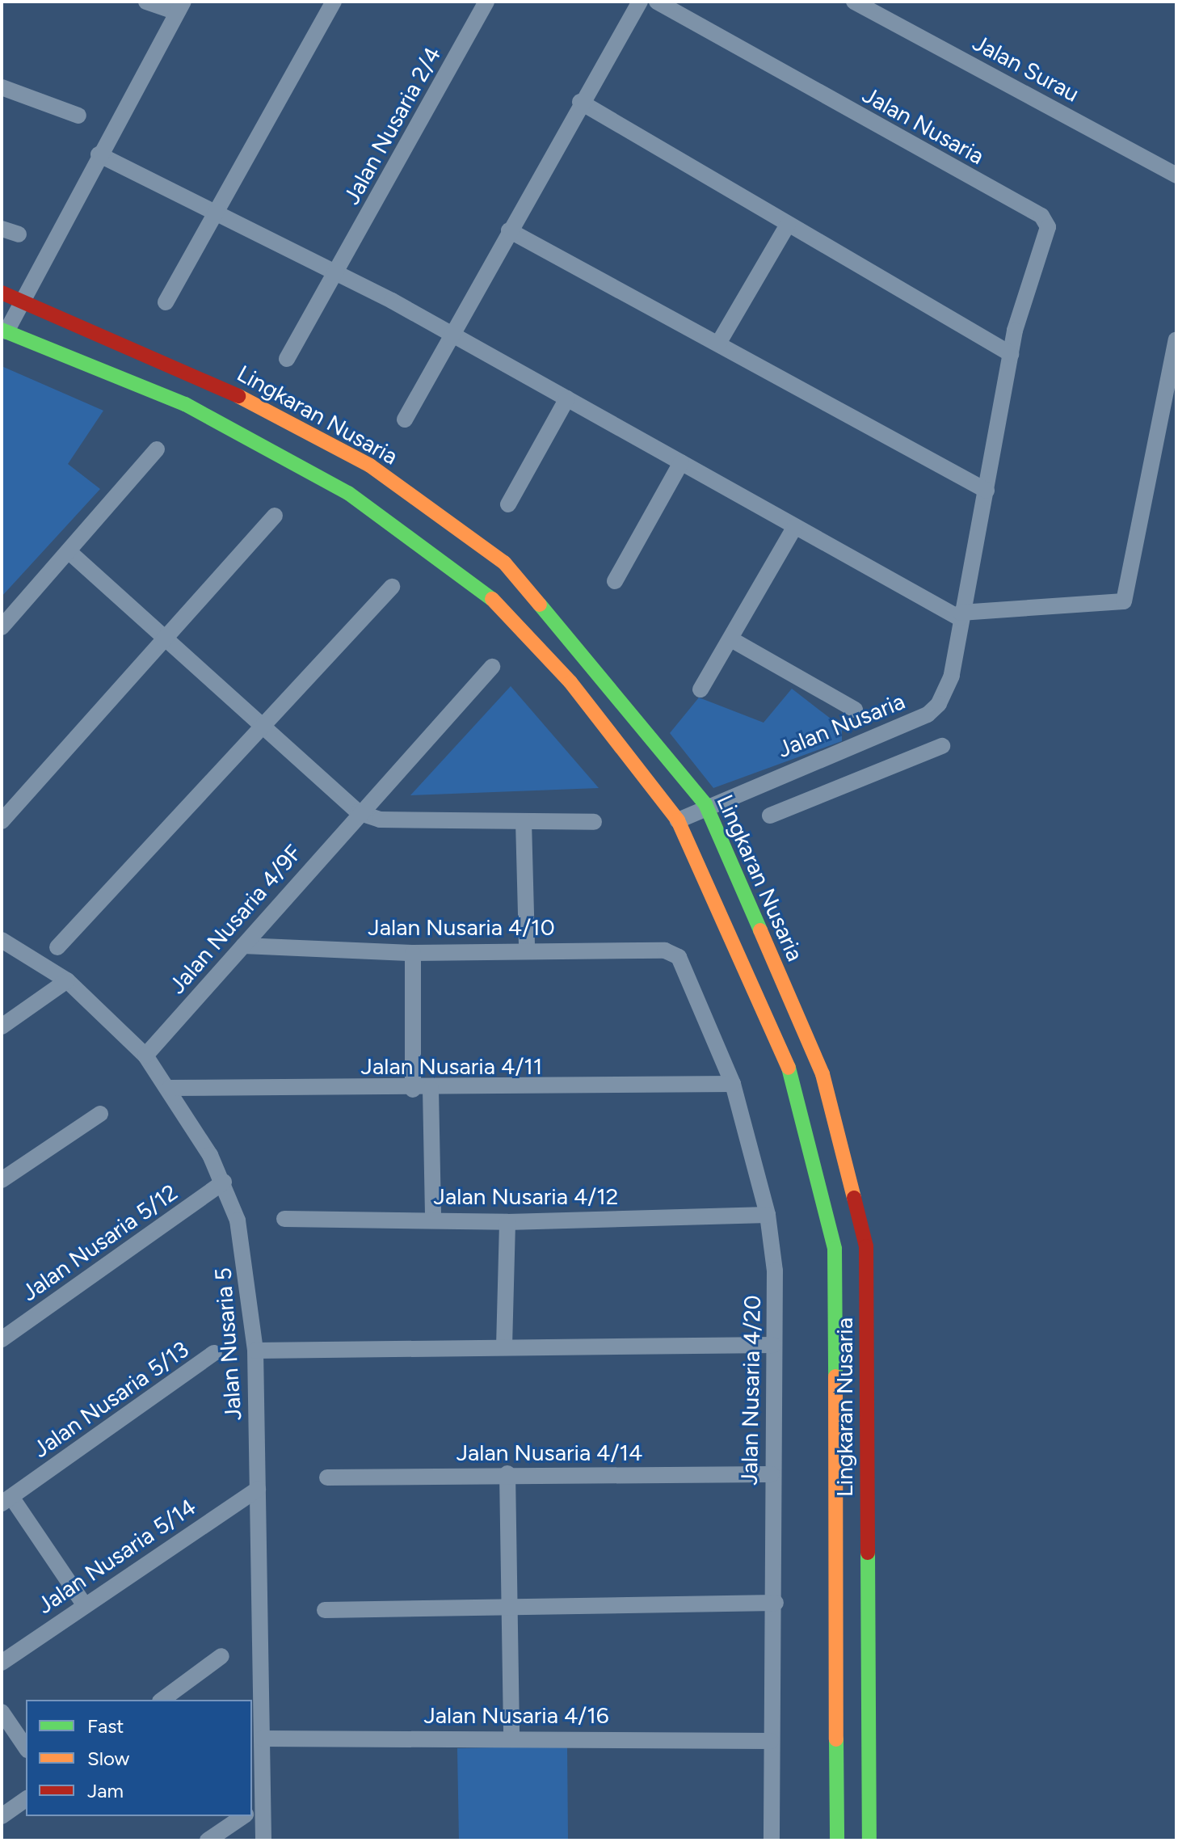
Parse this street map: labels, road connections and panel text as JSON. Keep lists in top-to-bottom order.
{
  "streets": {
    "main road": ["Lingkaran Nusaria"],
    "street": [
      "Jalan Surau",
      "Jalan Nusaria 2/4",
      "Jalan Nusaria",
      "Jalan Nusaria 4/9F",
      "Jalan Nusaria 4/10",
      "Jalan Nusaria 4/11",
      "Jalan Nusaria 4/12",
      "Jalan Nusaria 5/12",
      "Jalan Nusaria 5",
      "Jalan Nusaria 4/20",
      "Jalan Nusaria 5/13",
      "Jalan Nusaria 4/14",
      "Jalan Nusaria 5/14",
      "Jalan Nusaria 4/16"
    ]
  },
  "crossings": [
    ["Jalan Nusaria", "Lingkaran Nusaria"],
    ["Jalan Nusaria 4/9F", "Jalan Nusaria 4/10"],
    ["Jalan Nusaria 4/9F", "Jalan Nusaria 5"],
    ["Jalan Nusaria 4/10", "Jalan Nusaria 4/20"],
    ["Jalan Nusaria 4/11", "Jalan Nusaria 5"],
    ["Jalan Nusaria 4/11", "Jalan Nusaria 4/20"],
    ["Jalan Nusaria 4/12", "Jalan Nusaria 4/20"],
    ["Jalan Nusaria 5/12", "Jalan Nusaria 5"],
    ["Jalan Nusaria 5", "Jalan Nusaria 5/14"],
    ["Jalan Nusaria 5", "Jalan Nusaria 4/16"],
    ["Jalan Nusaria 4/20", "Jalan Nusaria 4/14"],
    ["Jalan Nusaria 4/20", "Jalan Nusaria 4/16"]
  ],
  "legend": ["Fast", "Slow", "Jam"]
}
